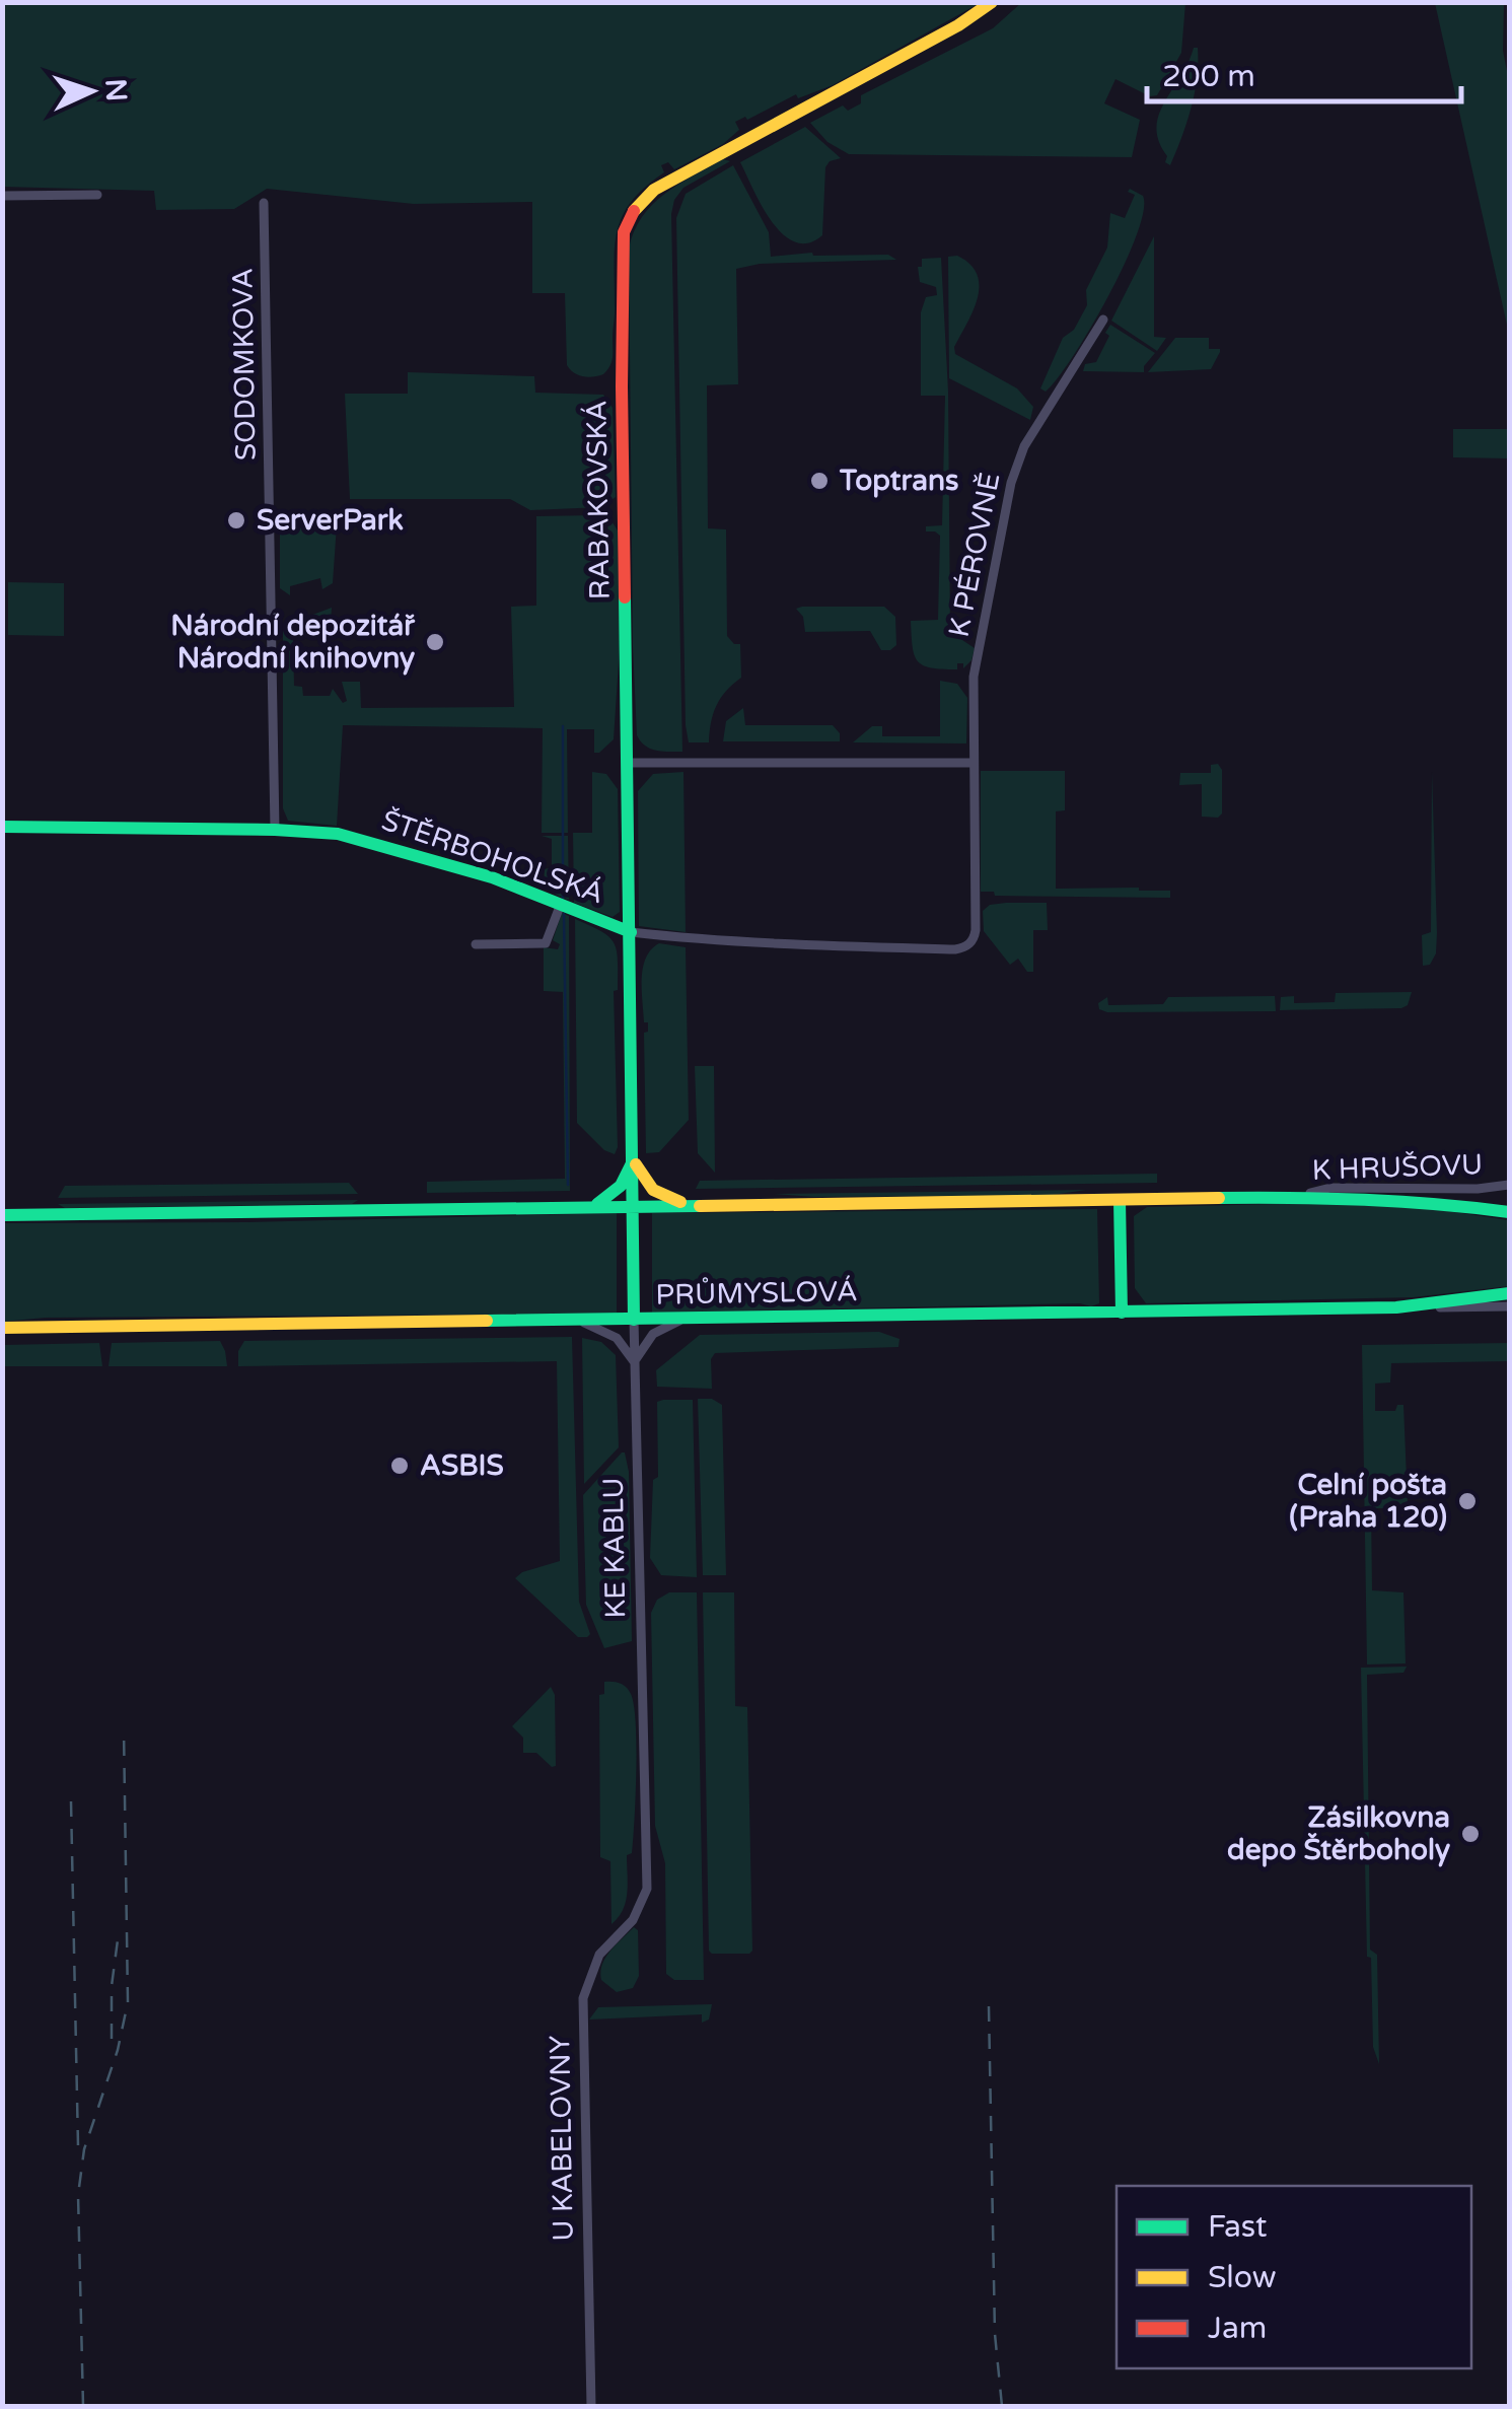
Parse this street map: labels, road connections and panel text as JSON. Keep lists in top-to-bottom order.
{
  "streets": {
    "main road": [
      "RABAKOVSKÁ",
      "ŠTĚRBOHOLSKÁ",
      "PRŮMYSLOVÁ",
      "KE KABLU"
    ],
    "street": [
      "SODOMKOVA",
      "K PÉROVNĚ",
      "K HRUŠOVU",
      "U KABELOVNY"
    ]
  },
  "crossings": [
    ["SODOMKOVA", "ŠTĚRBOHOLSKÁ"],
    ["RABAKOVSKÁ", "ŠTĚRBOHOLSKÁ"],
    ["RABAKOVSKÁ", "KE KABLU"],
    ["K PÉROVNĚ", "ŠTĚRBOHOLSKÁ"],
    ["PRŮMYSLOVÁ", "KE KABLU"],
    ["KE KABLU", "U KABELOVNY"]
  ],
  "places": [
    "Toptrans",
    "ServerPark",
    "Národní depozitář Národní knihovny",
    "ASBIS",
    "Celní pošta (Praha 120)",
    "Zásilkovna depo Štěrboholy"
  ],
  "legend": ["Fast", "Slow", "Jam"],
  "scale_bar": "200 m",
  "north": "right"
}
